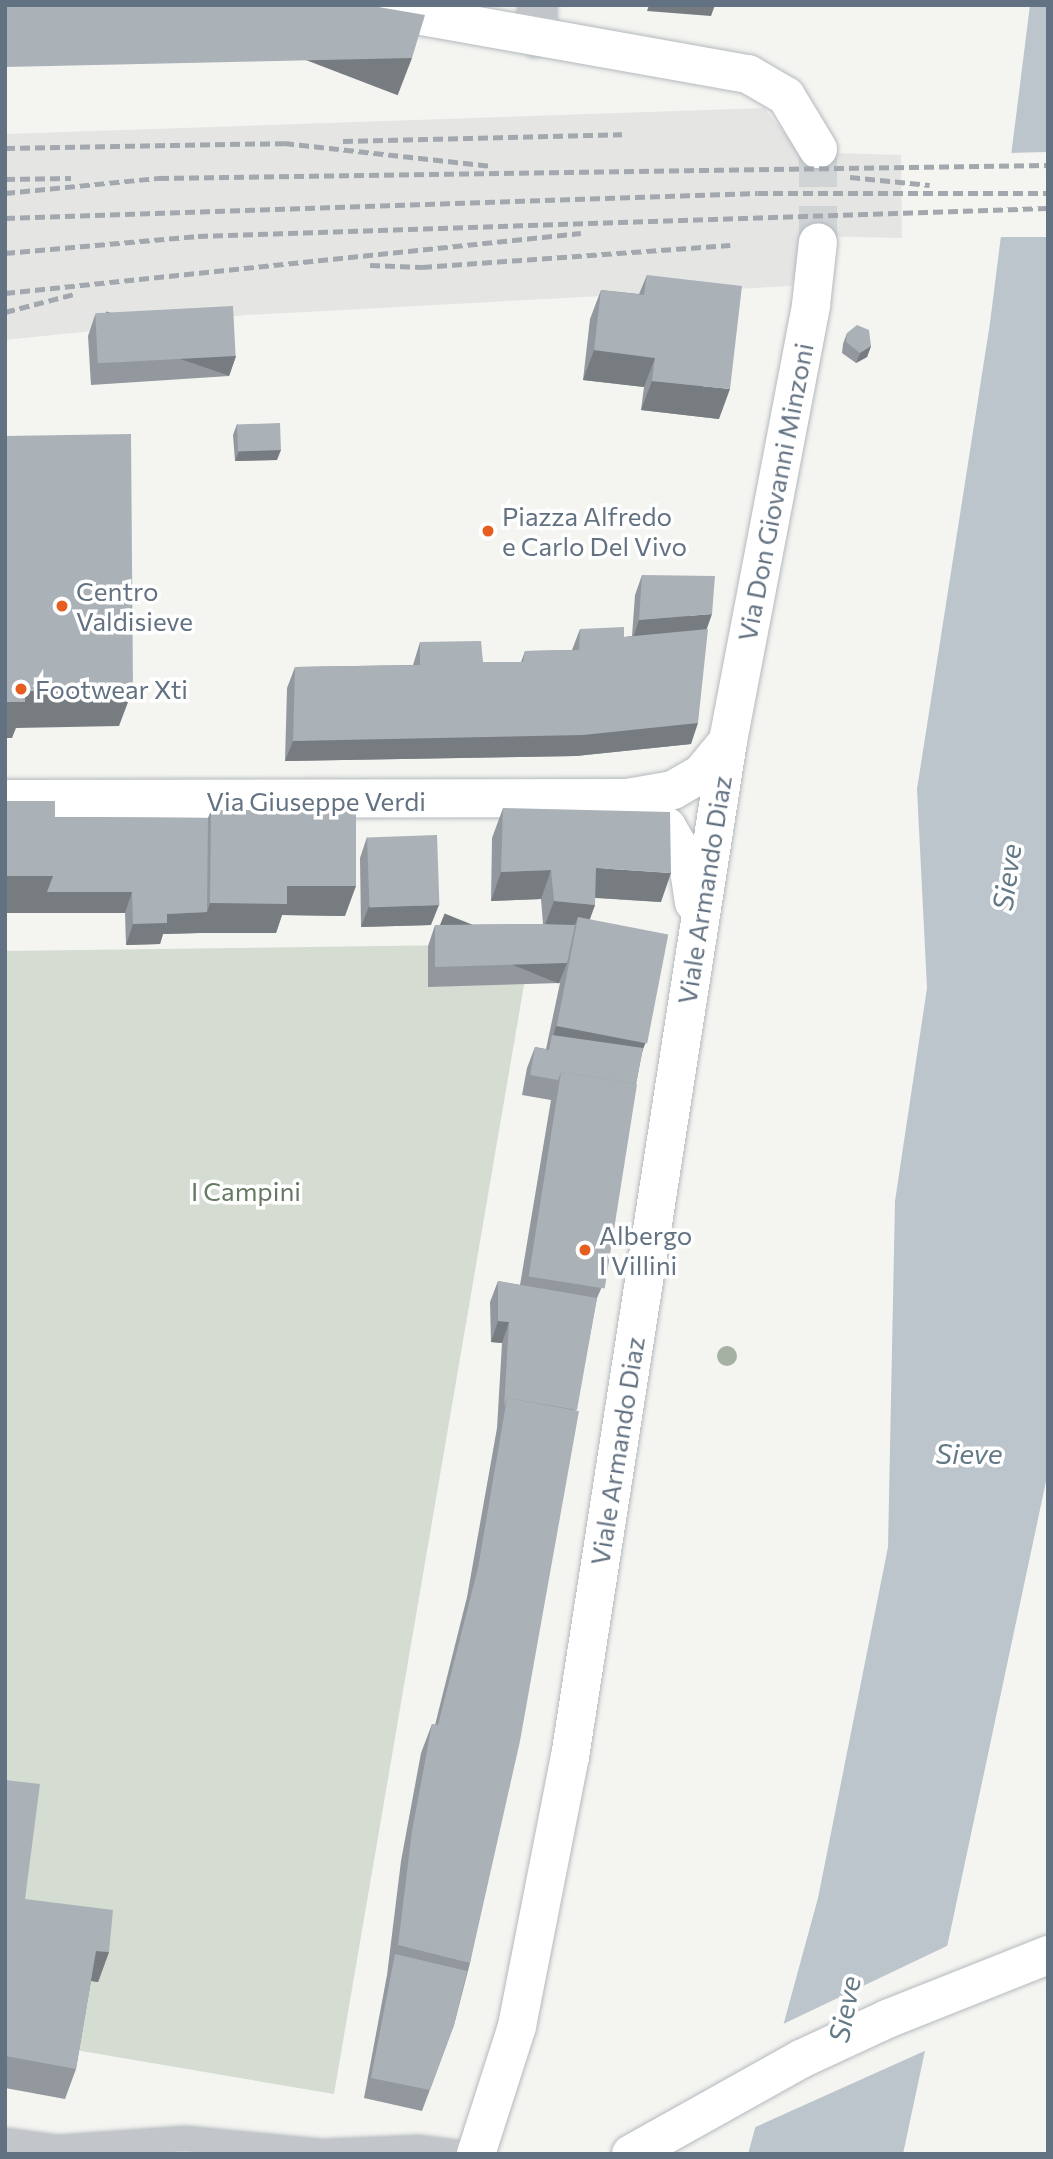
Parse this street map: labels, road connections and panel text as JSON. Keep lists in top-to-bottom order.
{
  "streets": {
    "street": ["Via Don Giovanni Minzoni", "Via Giuseppe Verdi", "Viale Armando Diaz"]
  },
  "crossings": [
    ["Via Don Giovanni Minzoni", "Via Giuseppe Verdi"],
    ["Via Don Giovanni Minzoni", "Viale Armando Diaz"],
    ["Via Giuseppe Verdi", "Viale Armando Diaz"]
  ],
  "water": ["Sieve"],
  "parks": ["I Campini"],
  "places": [
    "Piazza Alfredo e Carlo Del Vivo",
    "Centro Valdisieve",
    "Footwear Xti",
    "Albergo I Villini"
  ]
}
